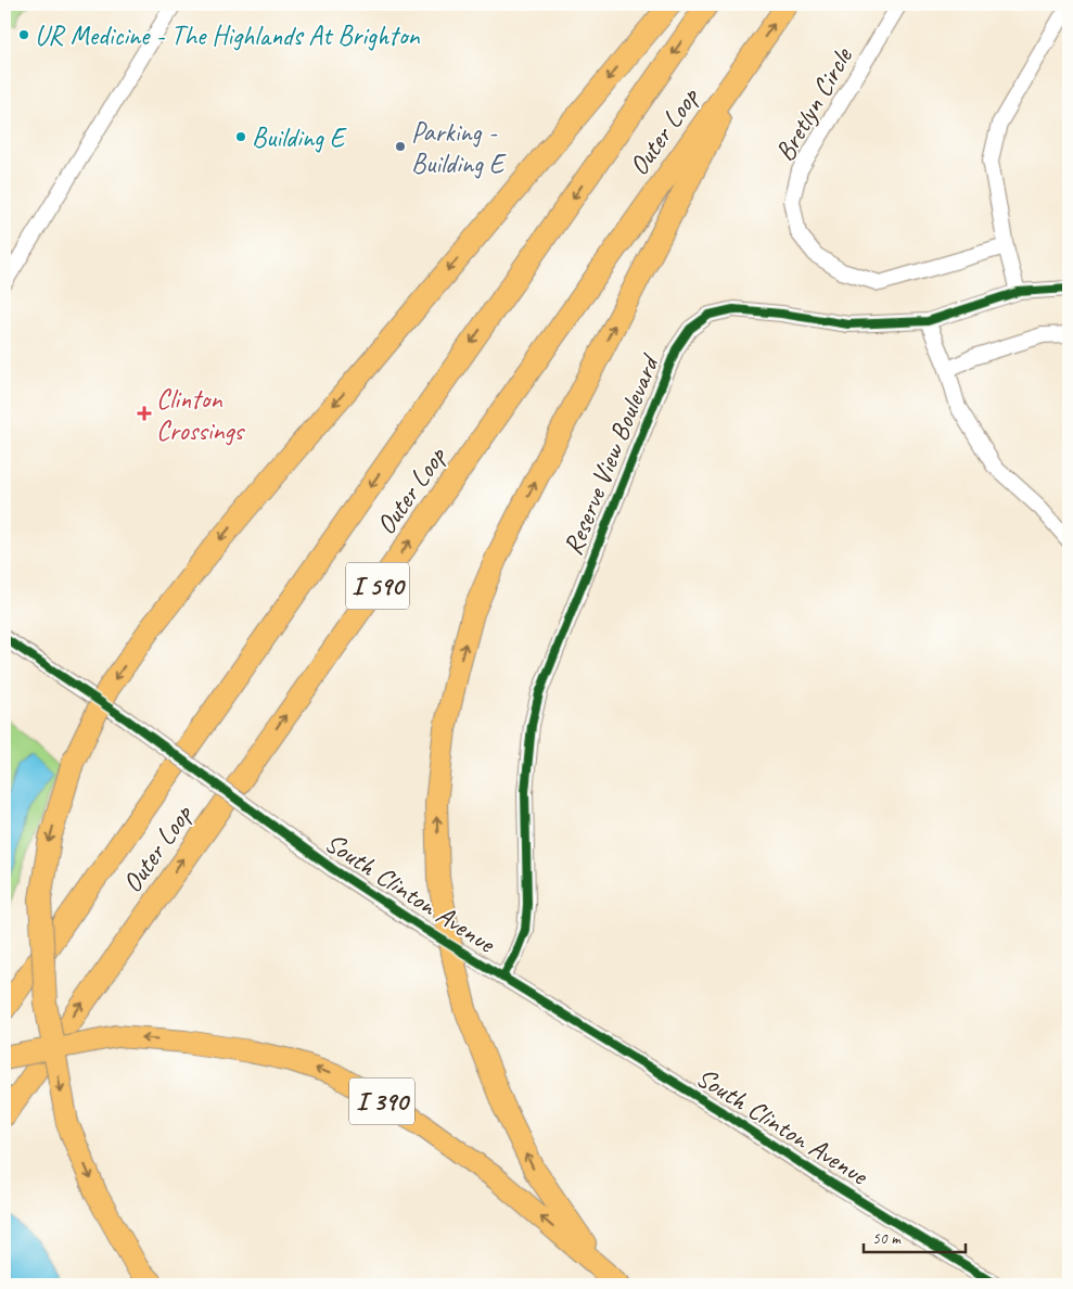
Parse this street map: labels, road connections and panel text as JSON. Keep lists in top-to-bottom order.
{
  "streets": {
    "highway": ["Outer Loop", "I 590", "I 390"],
    "street": ["Bretlyn Circle", "Reserve View Boulevard", "South Clinton Avenue"]
  },
  "crossings": [
    ["Reserve View Boulevard", "South Clinton Avenue"]
  ],
  "places": {
    "other": ["UR Medicine - The Highlands At Brighton", "Building E", "Parking - Building E"],
    "health": ["Clinton Crossings"]
  },
  "scale_bar": "50 m"
}
